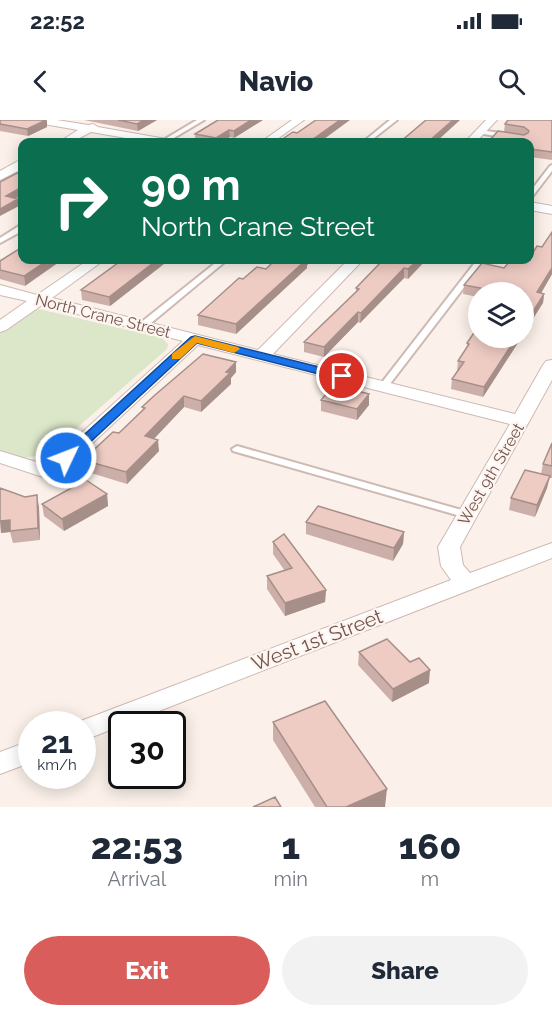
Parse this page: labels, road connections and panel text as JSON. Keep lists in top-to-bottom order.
{
  "streets": {
    "street": ["North Crane Street", "West 9th Street", "West 1st Street"]
  },
  "crossings": [
    ["North Crane Street", "West 9th Street"],
    ["West 9th Street", "West 1st Street"]
  ],
  "page": {
    "status": "22:52",
    "header": "Navio",
    "turn": ["90 m", "North Crane Street"],
    "speed": "21 km/h",
    "limit": "30",
    "eta": [
      "22:53",
      "Arrival",
      "1",
      "min",
      "160",
      "m"
    ],
    "buttons": ["Exit", "Share"]
  }
}
